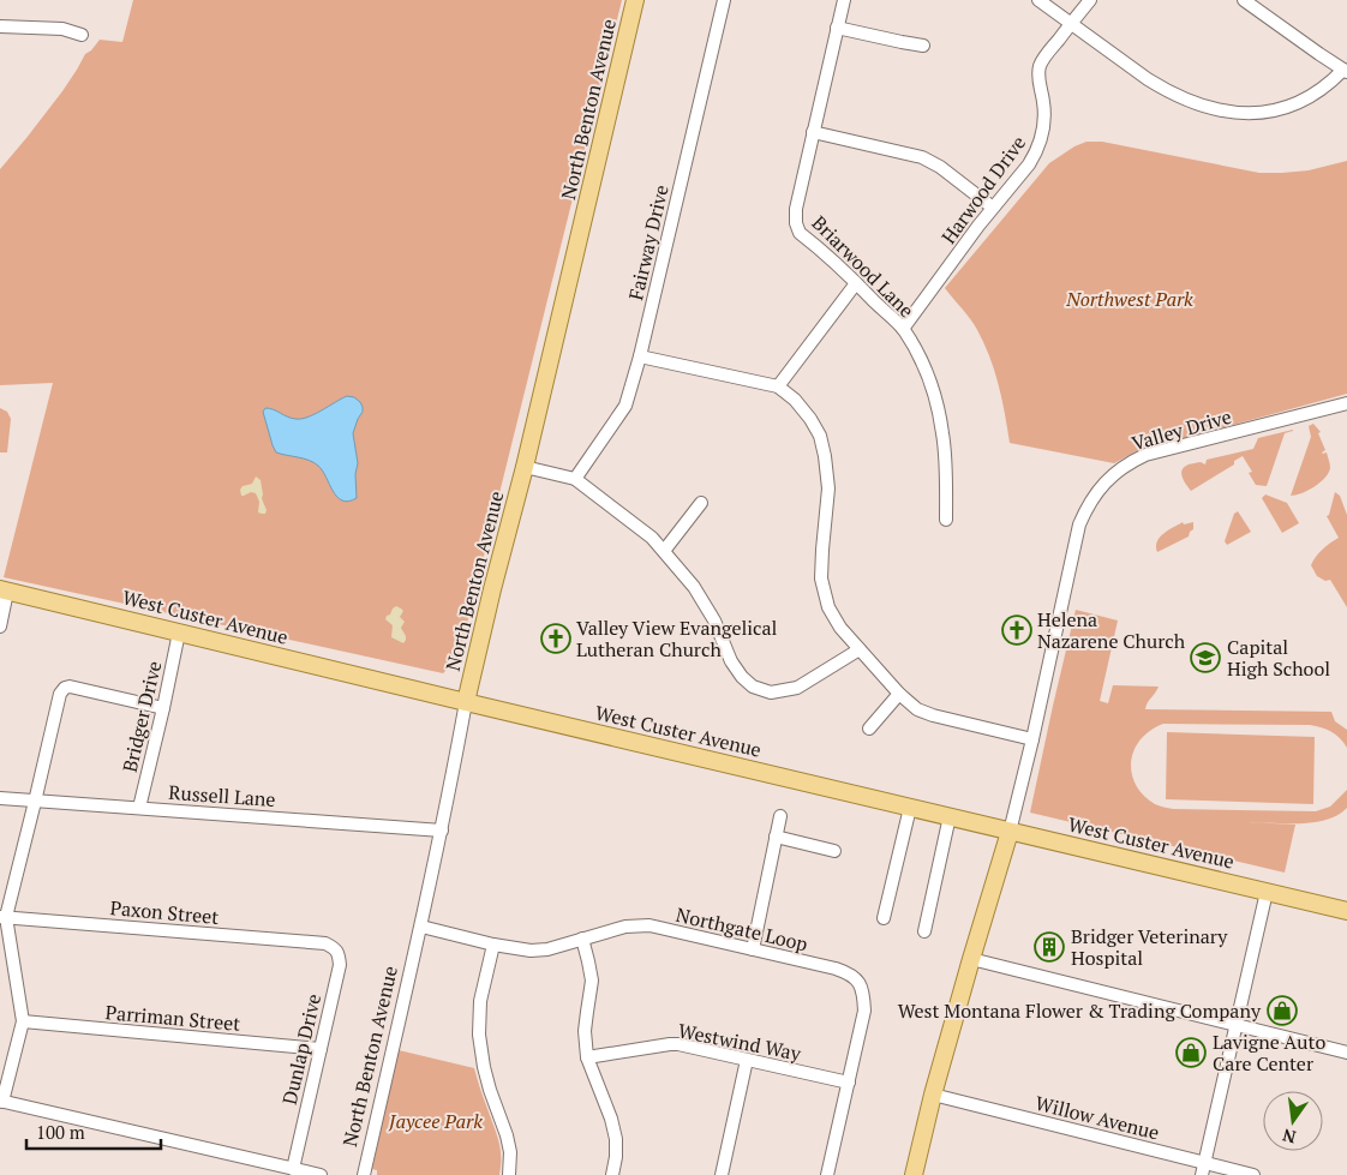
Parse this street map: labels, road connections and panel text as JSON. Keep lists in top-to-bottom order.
{
  "streets": {
    "main road": ["North Benton Avenue", "West Custer Avenue"],
    "street": [
      "Harwood Drive",
      "Fairway Drive",
      "Briarwood Lane",
      "Valley Drive",
      "Bridger Drive",
      "Russell Lane",
      "Paxon Street",
      "Northgate Loop",
      "Parriman Street",
      "Westwind Way",
      "Dunlap Drive",
      "Willow Avenue"
    ]
  },
  "crossings": [
    ["North Benton Avenue", "West Custer Avenue"],
    ["North Benton Avenue", "Russell Lane"],
    ["North Benton Avenue", "Northgate Loop"],
    ["Harwood Drive", "Briarwood Lane"],
    ["Valley Drive", "West Custer Avenue"],
    ["West Custer Avenue", "Bridger Drive"],
    ["Bridger Drive", "Russell Lane"],
    ["Paxon Street", "Dunlap Drive"],
    ["Northgate Loop", "Westwind Way"],
    ["Parriman Street", "Dunlap Drive"]
  ],
  "parks": ["Northwest Park", "Jaycee Park"],
  "places": {
    "church": ["Helena Nazarene Church", "Valley View Evangelical Lutheran Church"],
    "school or university": ["Capital High School"],
    "building": ["Bridger Veterinary Hospital"],
    "shop": ["West Montana Flower & Trading Company", "Lavigne Auto Care Center"]
  },
  "scale_bar": "100 m",
  "north": "bottom"
}
